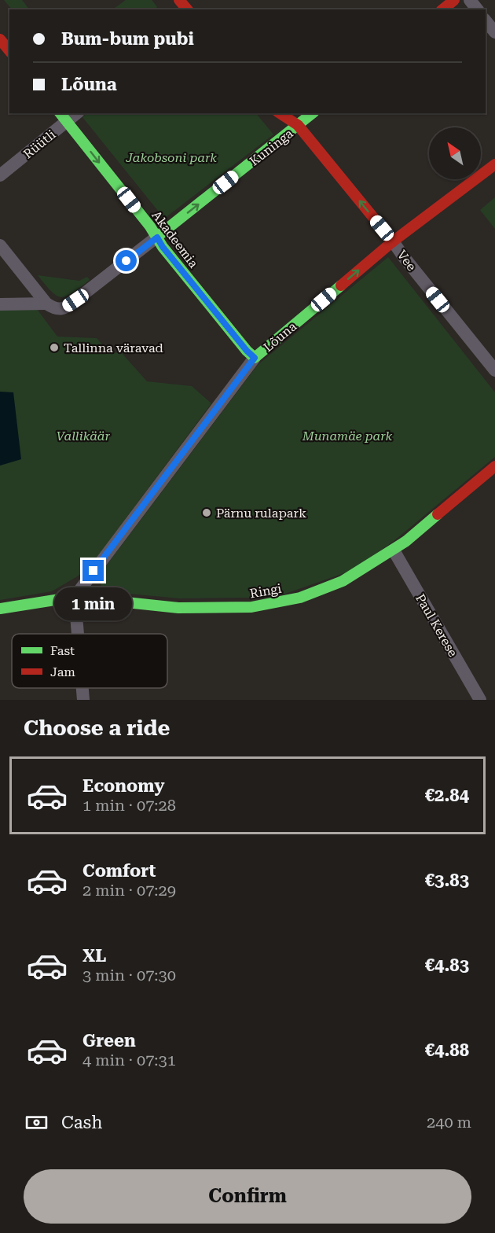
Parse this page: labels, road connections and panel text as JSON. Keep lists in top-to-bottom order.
{
  "streets": {
    "street": [
      "Rüütli",
      "Kuninga",
      "Akadeemia",
      "Vee",
      "Lõuna",
      "Ringi",
      "Paul Kerese"
    ]
  },
  "crossings": [
    ["Rüütli", "Akadeemia"],
    ["Kuninga", "Akadeemia"],
    ["Kuninga", "Vee"],
    ["Akadeemia", "Lõuna"],
    ["Vee", "Lõuna"],
    ["Lõuna", "Ringi"],
    ["Ringi", "Paul Kerese"]
  ],
  "one_way": ["Kuninga", "Akadeemia", "Vee"],
  "parks": ["Jakobsoni park", "Vallikäär", "Munamäe park"],
  "places": ["Tallinna väravad", "Pärnu rulapark"],
  "legend": ["Fast", "Jam"],
  "north": "top left",
  "page": {
    "banner": ["Bum-bum pubi", "Lõuna"],
    "bubble": "1 min",
    "heading": "Choose a ride",
    "list": [
      {
        "name": "Economy",
        "note": "1 min · 07:28",
        "value": "€2.84"
      },
      {
        "name": "Comfort",
        "note": "2 min · 07:29",
        "value": "€3.83"
      },
      {
        "name": "XL",
        "note": "3 min · 07:30",
        "value": "€4.83"
      },
      {
        "name": "Green",
        "note": "4 min · 07:31",
        "value": "€4.88"
      }
    ],
    "pay": ["Cash", "240 m"],
    "buttons": "Confirm"
  }
}
